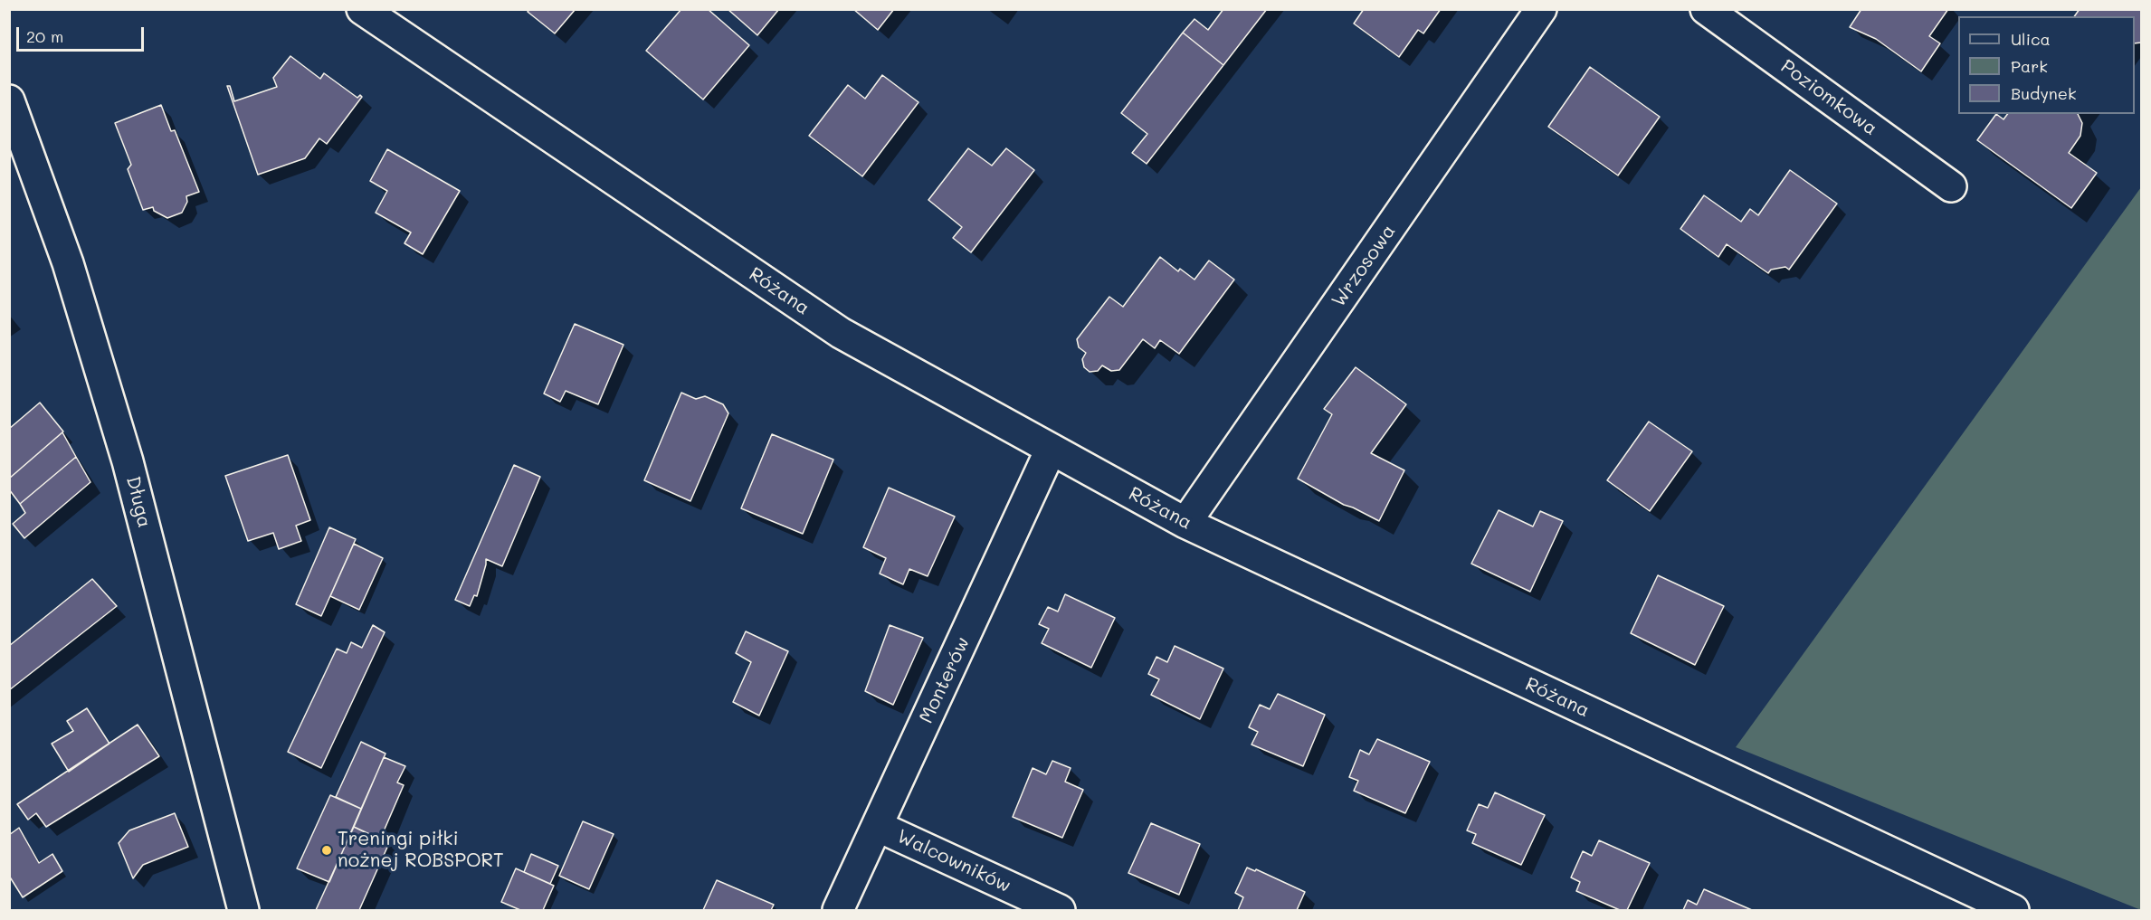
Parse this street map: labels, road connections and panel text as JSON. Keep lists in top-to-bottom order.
{
  "streets": {
    "street": [
      "Poziomkowa",
      "Wrzosowa",
      "Różana",
      "Długa",
      "Monterów",
      "Walcowników"
    ]
  },
  "crossings": [
    ["Wrzosowa", "Różana"],
    ["Różana", "Monterów"],
    ["Monterów", "Walcowników"]
  ],
  "places": ["Treningi piłki nożnej ROBSPORT"],
  "legend": ["Ulica", "Park", "Budynek"],
  "scale_bar": "20 m"
}
